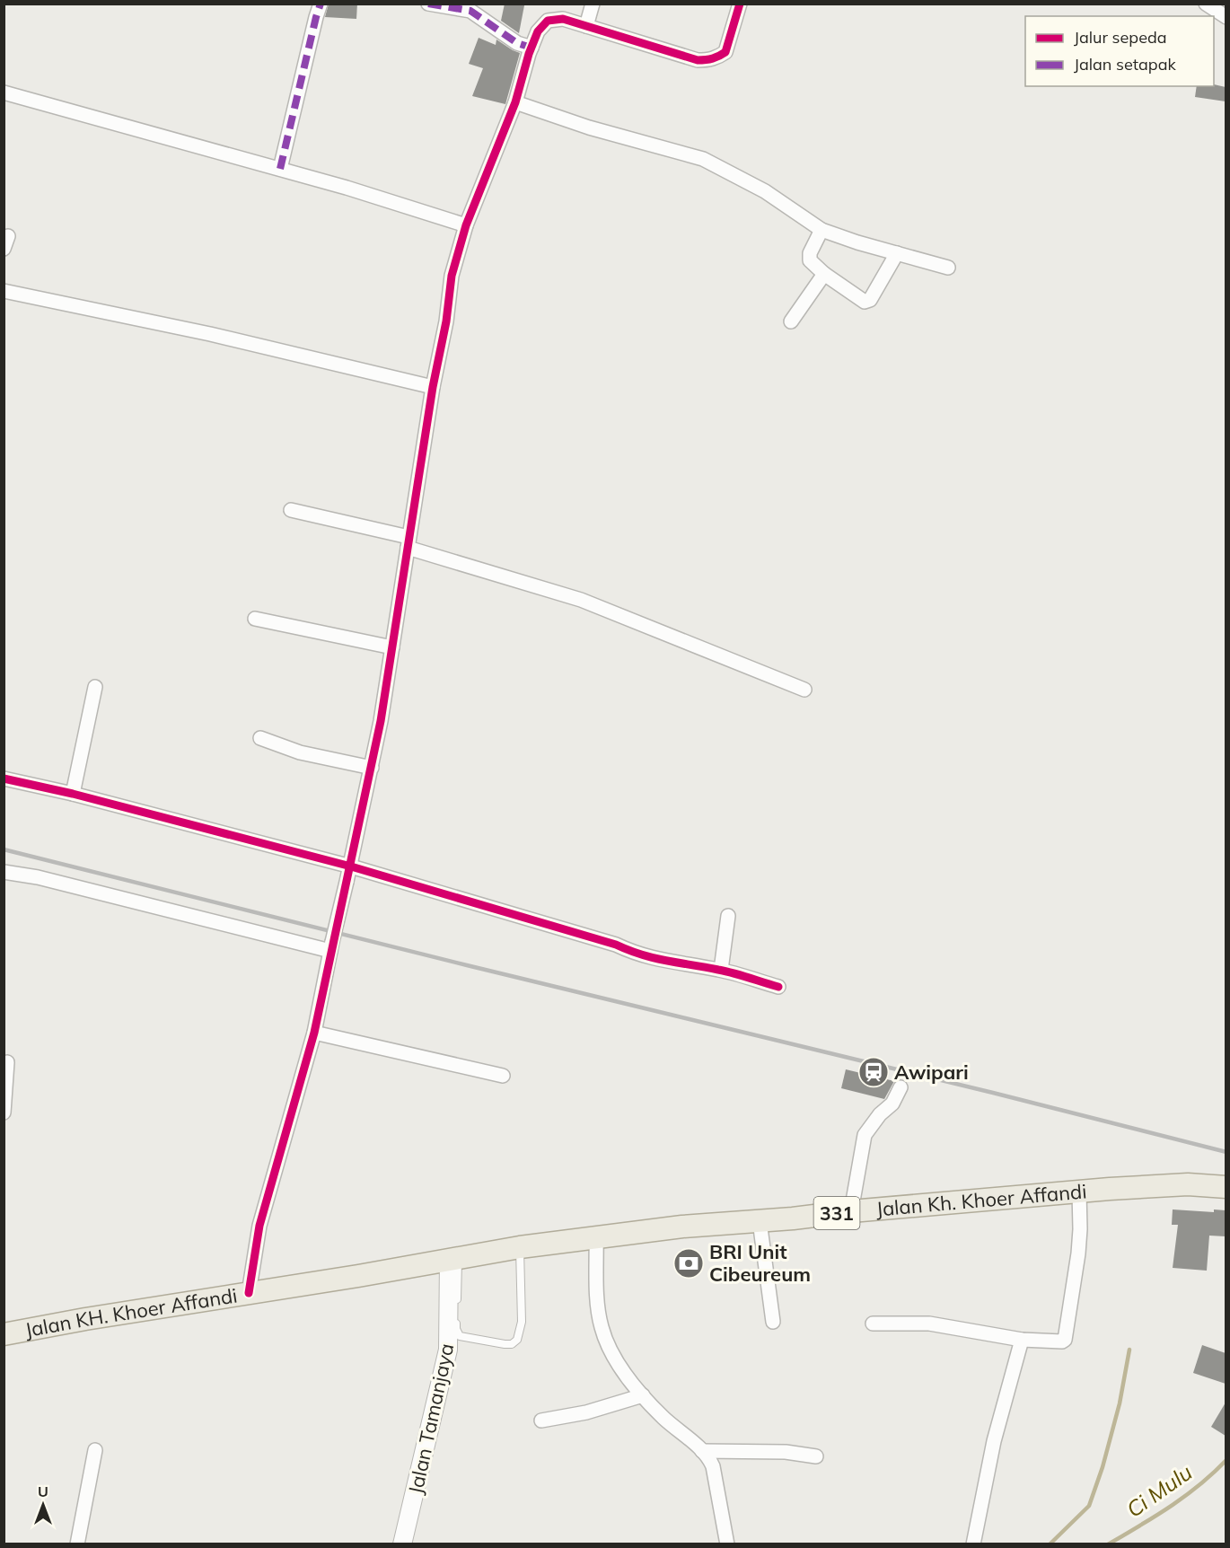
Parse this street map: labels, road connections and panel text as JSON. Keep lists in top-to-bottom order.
{
  "streets": {
    "main road": ["Jalan Kh. Khoer Affandi", "331", "Jalan KH. Khoer Affandi"],
    "street": ["Jalan Tamanjaya"]
  },
  "crossings": [
    ["Jalan Kh. Khoer Affandi", "Jalan KH. Khoer Affandi"],
    ["Jalan Kh. Khoer Affandi", "Jalan Tamanjaya"],
    ["Jalan KH. Khoer Affandi", "Jalan Tamanjaya"]
  ],
  "water": ["Ci Mulu"],
  "places": {
    "station": ["Awipari"],
    "bank": ["BRI Unit Cibeureum"]
  },
  "legend": ["Jalur sepeda", "Jalan setapak"],
  "north": "top"
}
